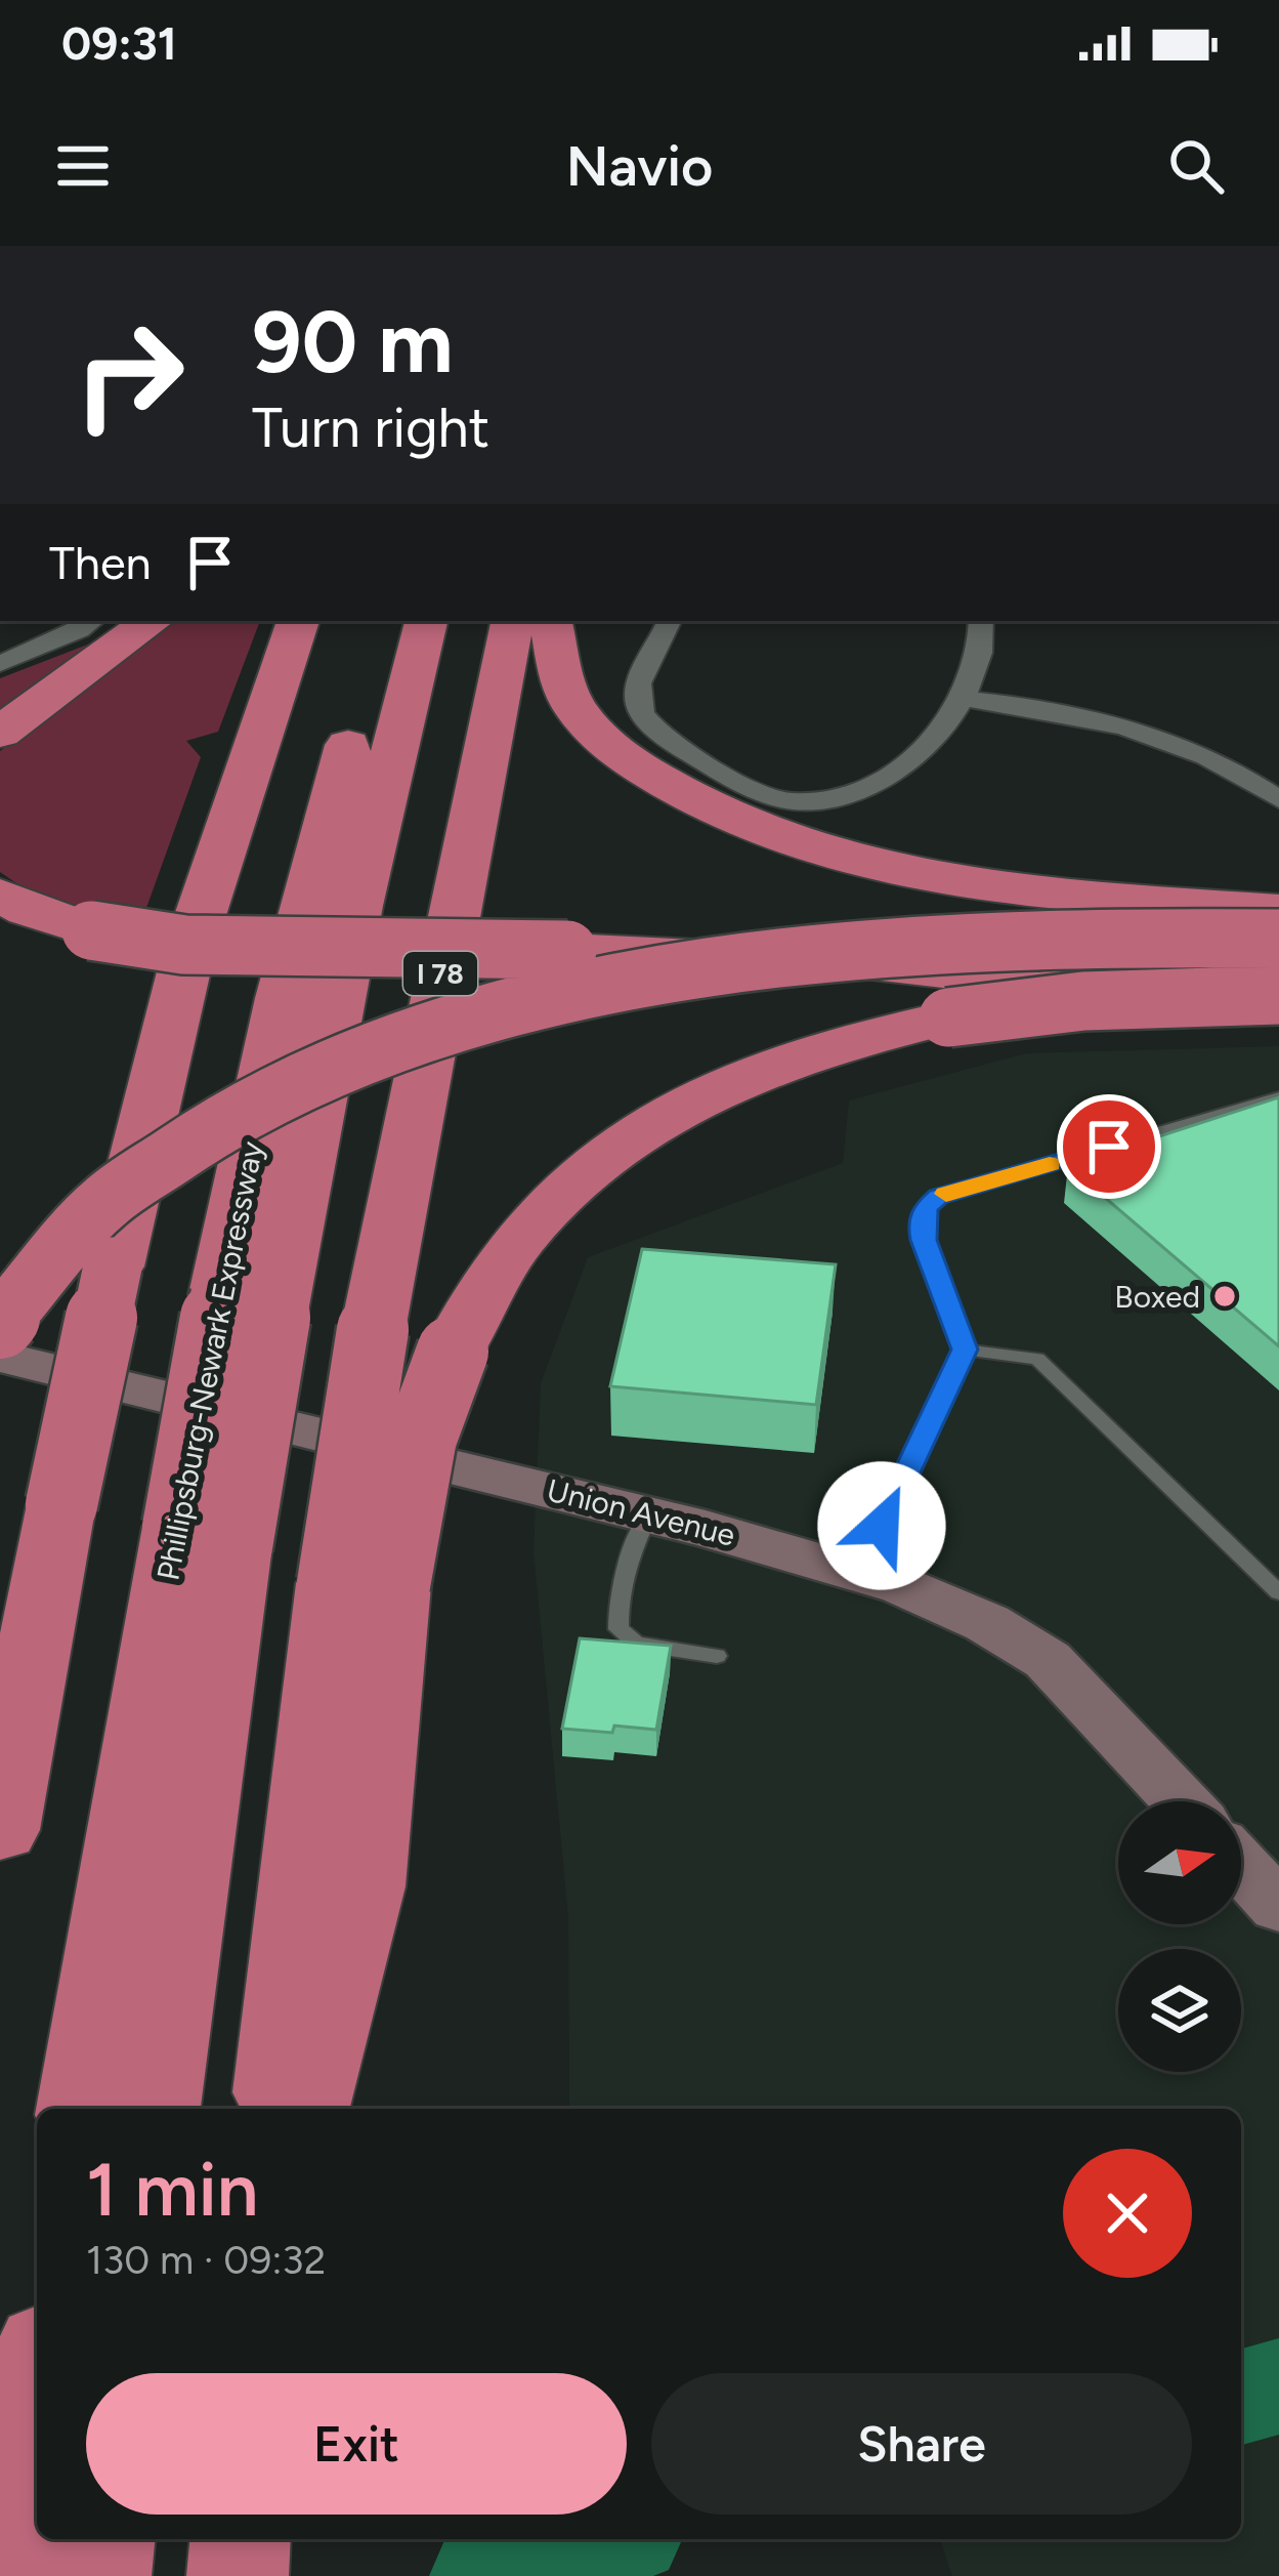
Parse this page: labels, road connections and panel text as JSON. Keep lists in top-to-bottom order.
{
  "streets": {
    "highway": ["I 78", "Phillipsburg-Newark Expressway"],
    "street": ["Union Avenue"]
  },
  "places": ["Boxed"],
  "north": "right",
  "page": {
    "status": "09:31",
    "header": "Navio",
    "turn": ["90 m", "Turn right"],
    "then": "Then",
    "heading": ["1 min", "130 m · 09:32"],
    "buttons": ["Exit", "Share"]
  }
}
